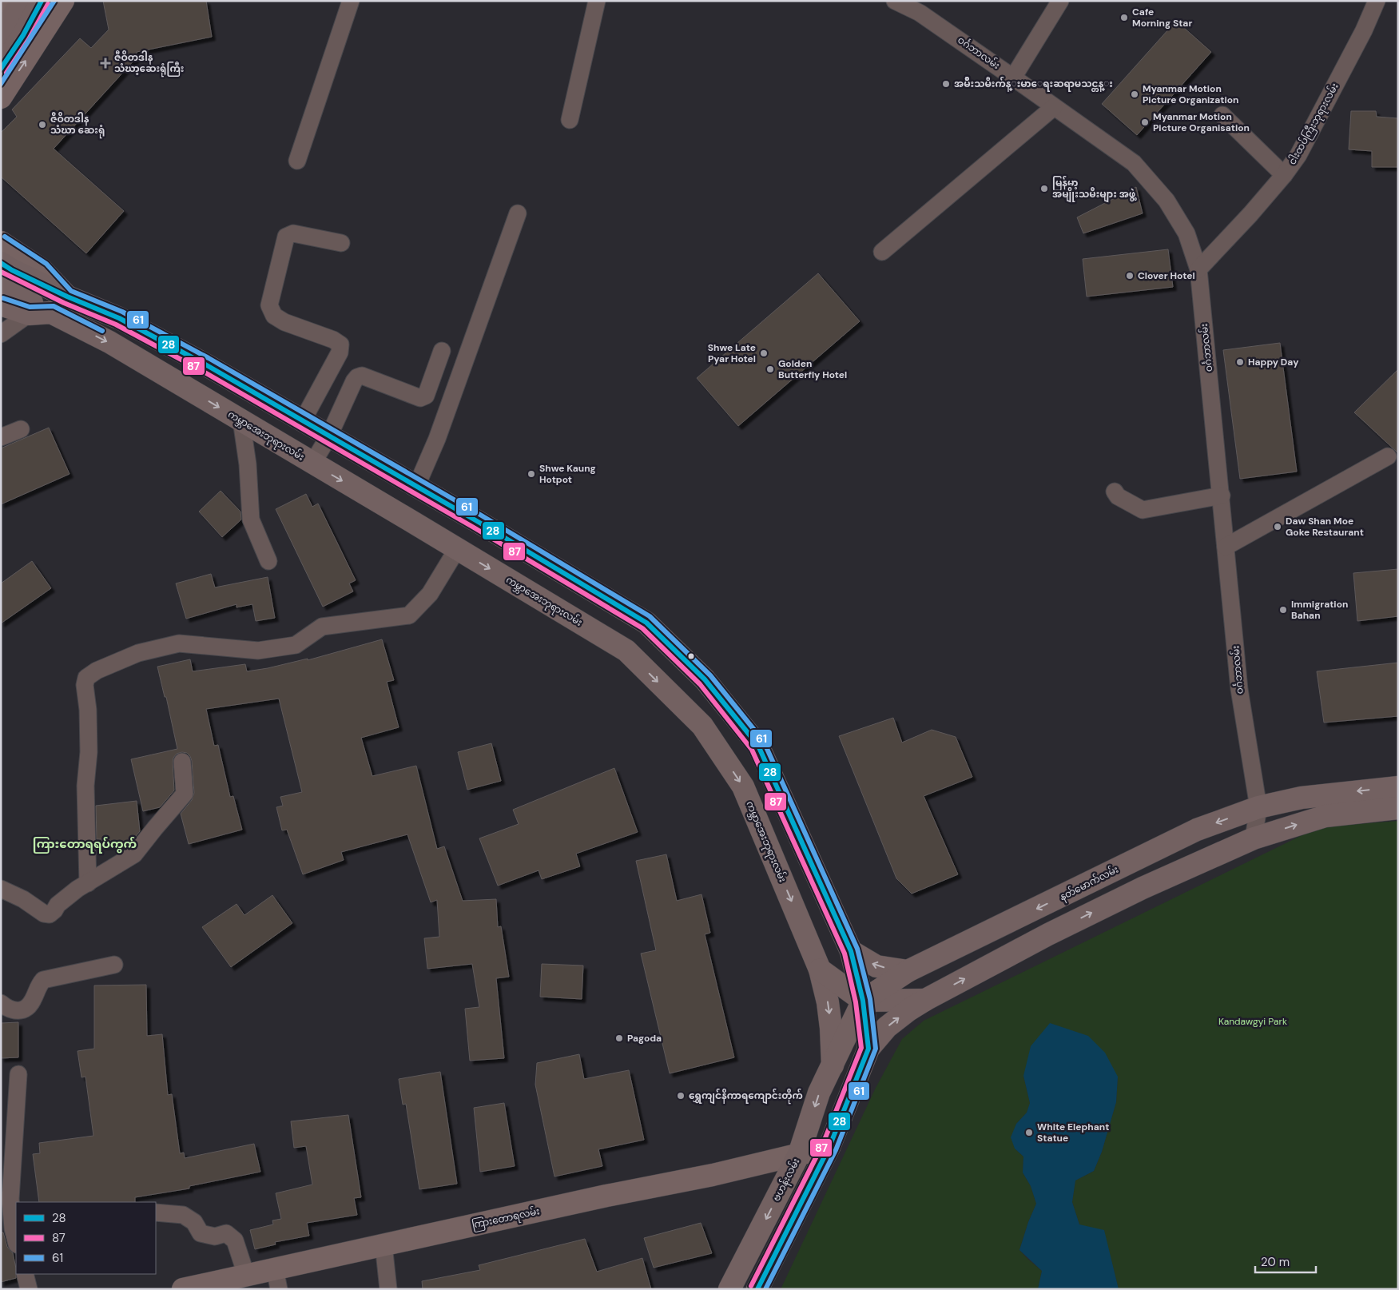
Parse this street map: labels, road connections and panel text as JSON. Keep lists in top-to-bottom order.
{
  "streets": {
    "main road": [
      "ကမ္ဘာအေးဘုရားလမ်း",
      "နတ်မောက်လမ်း",
      "ဗဟန်းလမ်း",
      "ကြားတောရလမ်း"
    ],
    "street": ["ဝင်္ဂဘာလမ်း", "ငါးထပ်ကြီးဘုရားလမ်း"]
  },
  "crossings": [
    ["ဝင်္ဂဘာလမ်း", "ငါးထပ်ကြီးဘုရားလမ်း"],
    ["ဝင်္ဂဘာလမ်း", "နတ်မောက်လမ်း"],
    ["ကမ္ဘာအေးဘုရားလမ်း", "ဗဟန်းလမ်း"],
    ["ဗဟန်းလမ်း", "ကြားတောရလမ်း"]
  ],
  "districts": ["ကြားတောရရပ်ကွက်"],
  "parks": ["Kandawgyi Park"],
  "places": {
    "other": [
      "Cafe Morning Star",
      "အမ်ိဳးသမီးက်န္းမာေရးဆရာမသင္တန္း",
      "Myanmar Motion Picture Organization",
      "Myanmar Motion Picture Organisation",
      "ဇီဝိတဒါန သံဃာ ဆေးရုံ",
      "မြန်မာ့ အမျိုးသမီးများ အဖွဲ့",
      "Clover Hotel",
      "Shwe Late Pyar Hotel",
      "Happy Day",
      "Golden Butterfly Hotel",
      "Shwe Kaung Hotpot",
      "Daw Shan Moe Goke Restaurant",
      "Immigration Bahan",
      "Pagoda",
      "ရွှေကျင်နိကာရကျောင်းတိုက်",
      "White Elephant Statue"
    ],
    "health": ["ဇီဝိတဒါန သံဃာ့ဆေးရုံကြီး"]
  },
  "lines": ["transit line 28", "transit line 61", "transit line 87"],
  "legend": ["28", "87", "61"],
  "scale_bar": "20 m"
}
